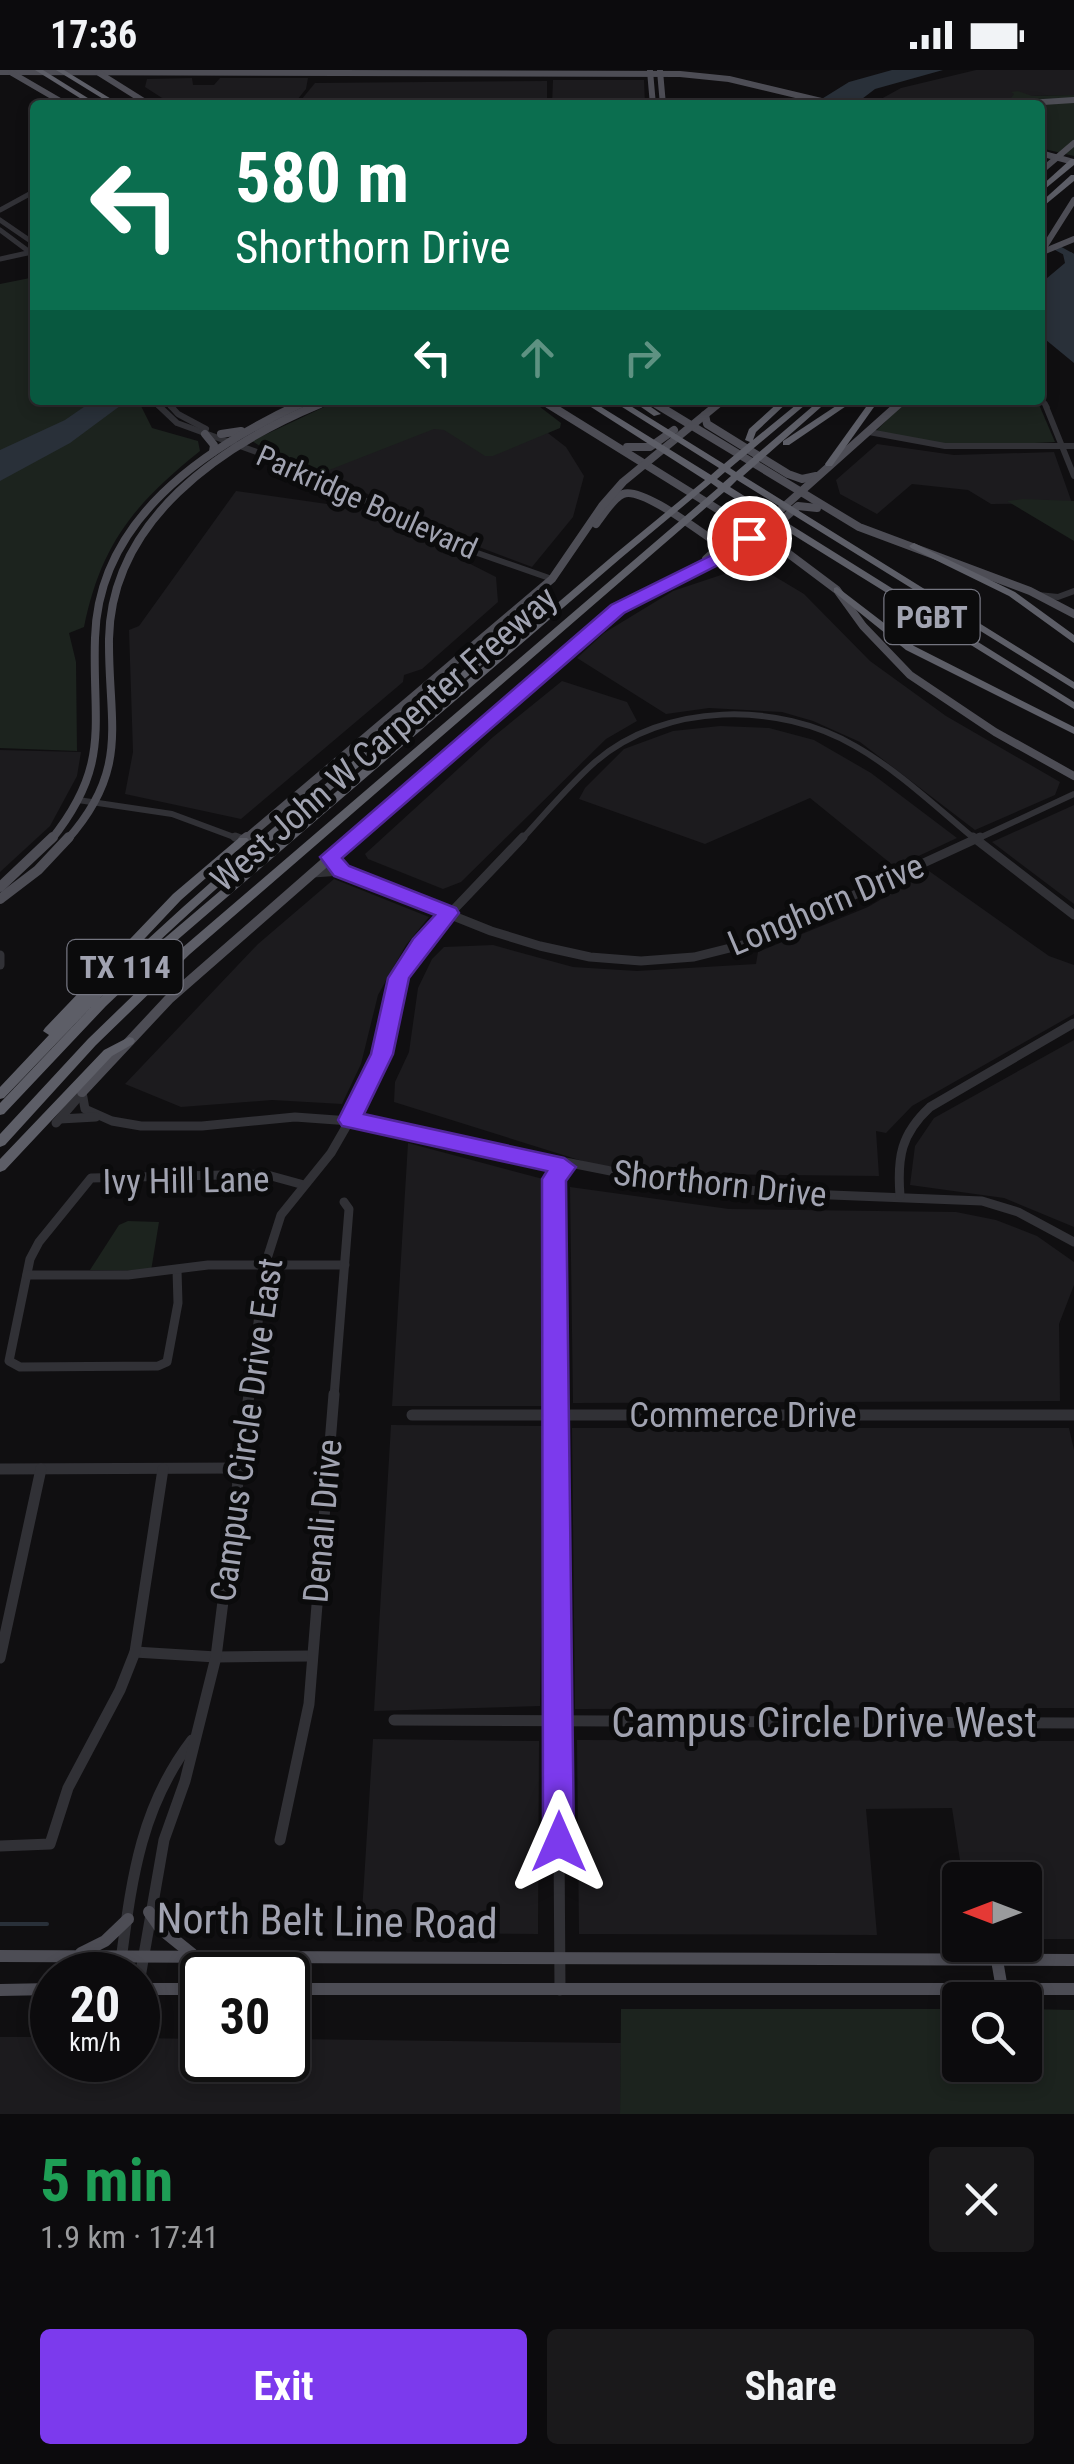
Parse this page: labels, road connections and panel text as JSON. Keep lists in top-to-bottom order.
{
  "streets": {
    "highway": ["PGBT", "West John W Carpenter Freeway", "TX 114"],
    "main road": ["North Belt Line Road"],
    "street": [
      "Parkridge Boulevard",
      "Longhorn Drive",
      "Ivy Hill Lane",
      "Shorthorn Drive",
      "Commerce Drive",
      "Campus Circle Drive East",
      "Denali Drive",
      "Campus Circle Drive West"
    ]
  },
  "crossings": [
    ["Parkridge Boulevard", "West John W Carpenter Freeway"],
    ["West John W Carpenter Freeway", "Longhorn Drive"],
    ["West John W Carpenter Freeway", "Shorthorn Drive"],
    ["Longhorn Drive", "Campus Circle Drive East"],
    ["Ivy Hill Lane", "Campus Circle Drive East"],
    ["Shorthorn Drive", "Campus Circle Drive East"]
  ],
  "north": "left",
  "page": {
    "status": "17:36",
    "turn": ["580 m", "Shorthorn Drive"],
    "speed": "20 km/h",
    "limit": "30",
    "heading": ["5 min", "1.9 km · 17:41"],
    "buttons": ["Exit", "Share"]
  }
}
